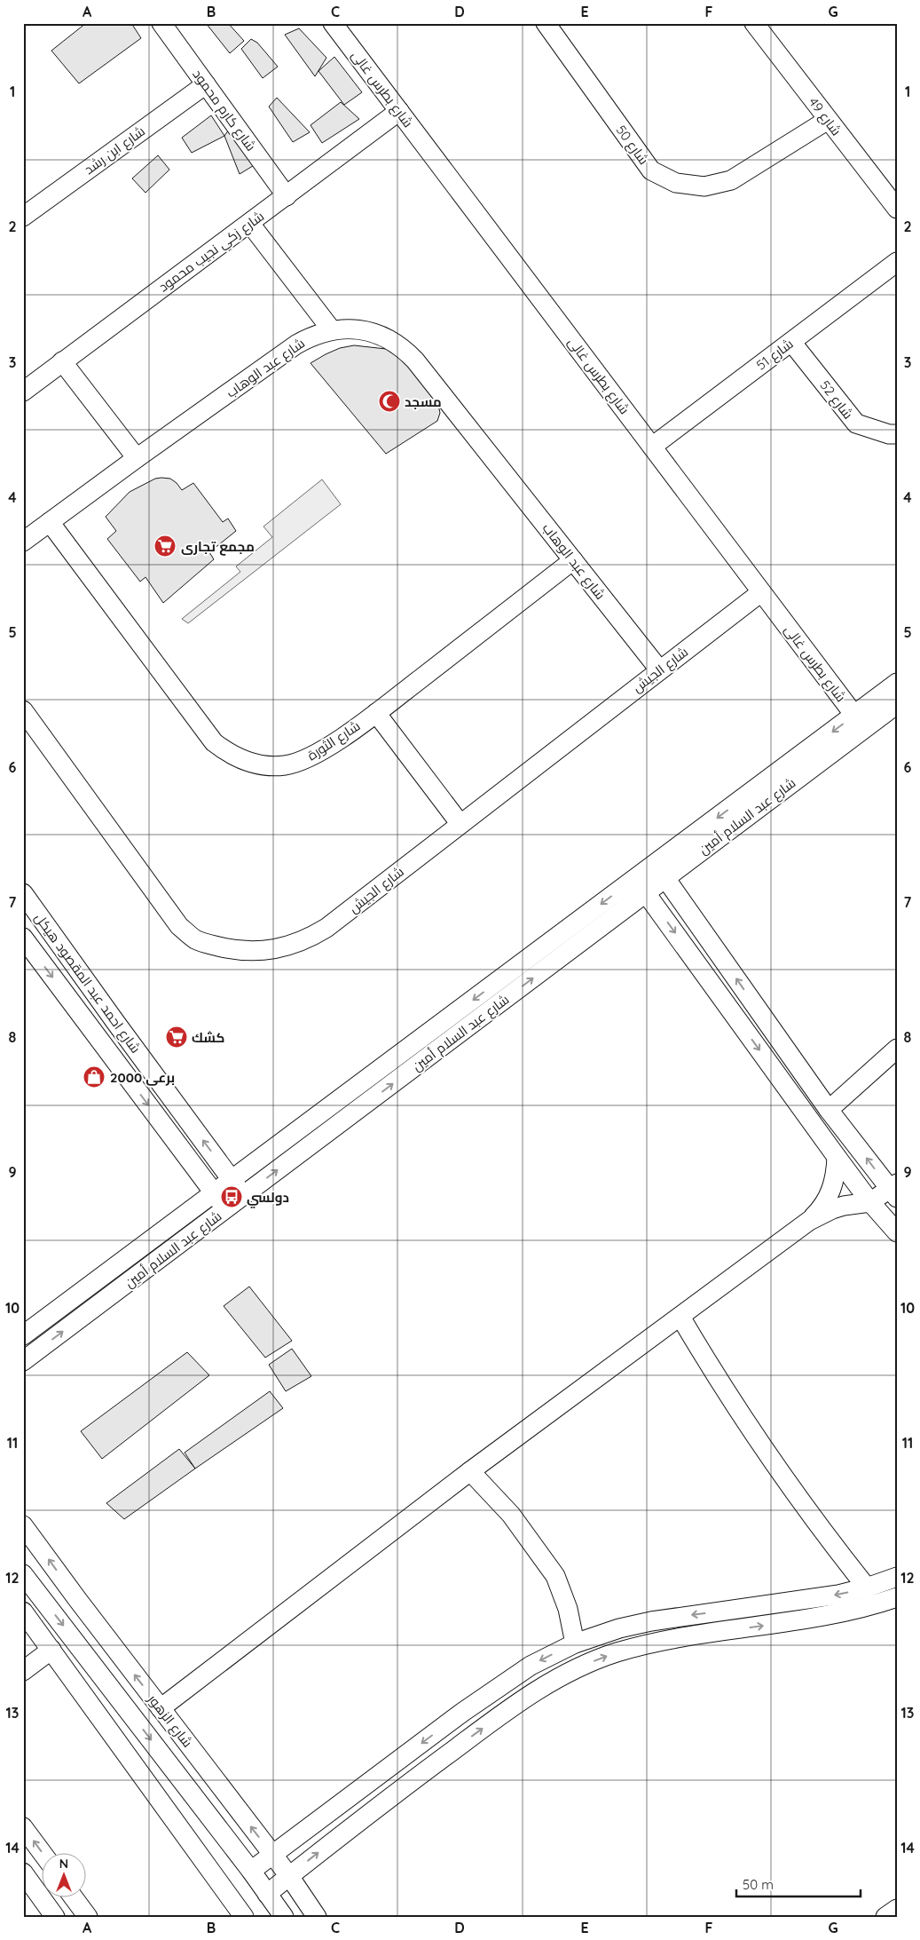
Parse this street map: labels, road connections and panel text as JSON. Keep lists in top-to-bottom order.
{
  "streets": {
    "street": [
      "شارع بطرس غالى",
      "شارع كارم محمود",
      "شارع 49",
      "شارع 50",
      "شارع ابن رشد",
      "شارع زكي نجيب محمود",
      "شارع 51",
      "شارع عبد الوهاب",
      "شارع 52",
      "شارع الجيش",
      "شارع الثورة",
      "شارع عبد السلام أمين",
      "شارع احمد عبد المقصود هيكل",
      "شارع الزهور"
    ]
  },
  "crossings": [
    ["شارع بطرس غالى", "شارع زكي نجيب محمود"],
    ["شارع بطرس غالى", "شارع 51"],
    ["شارع بطرس غالى", "شارع الجيش"],
    ["شارع بطرس غالى", "شارع عبد السلام أمين"],
    ["شارع كارم محمود", "شارع ابن رشد"],
    ["شارع كارم محمود", "شارع زكي نجيب محمود"],
    ["شارع 49", "شارع 50"],
    ["شارع 51", "شارع 52"],
    ["شارع عبد الوهاب", "شارع الجيش"],
    ["شارع عبد الوهاب", "شارع الثورة"],
    ["شارع عبد السلام أمين", "شارع احمد عبد المقصود هيكل"]
  ],
  "places": {
    "mosque": ["مسجد"],
    "supermarket": ["مجمع تجارى", "كشك"],
    "shop": ["برعى 2000"],
    "bus stop": ["دولسي"]
  },
  "scale_bar": "50 m",
  "north": "top",
  "grid": {
    "columns": [
      "A",
      "B",
      "C",
      "D",
      "E",
      "F",
      "G"
    ],
    "rows": [
      "1",
      "2",
      "3",
      "4",
      "5",
      "6",
      "7",
      "8",
      "9",
      "10",
      "11",
      "12",
      "13",
      "14"
    ]
  }
}
